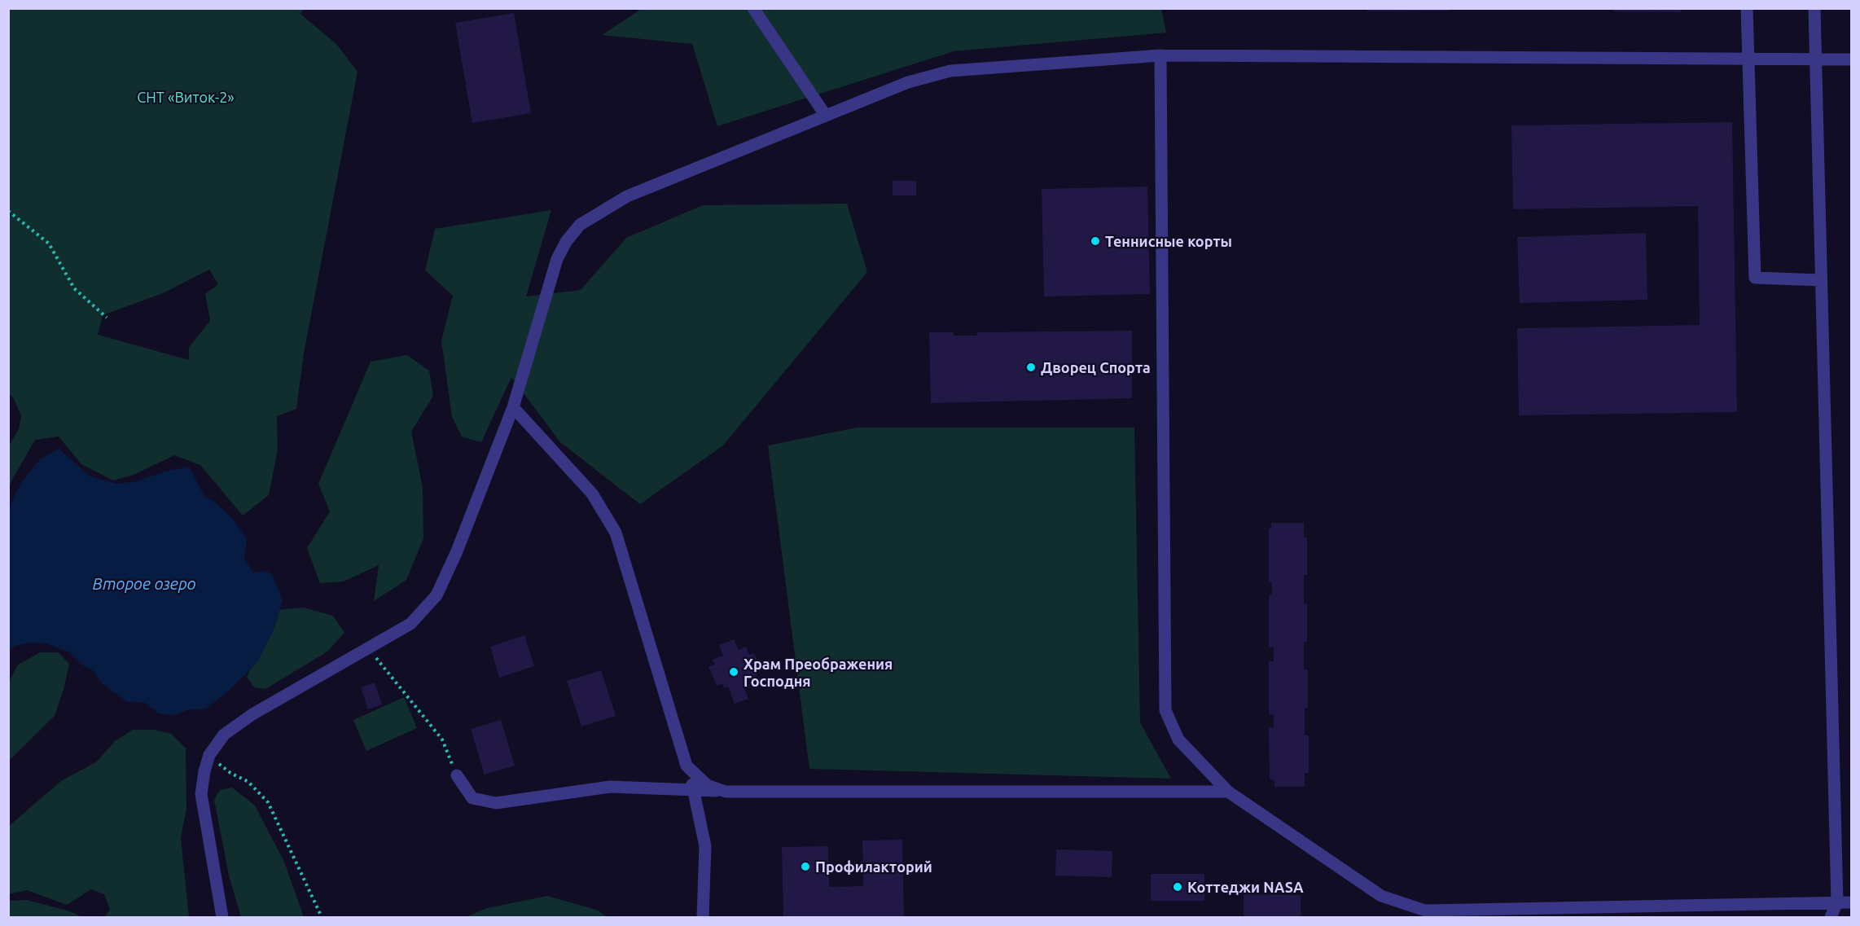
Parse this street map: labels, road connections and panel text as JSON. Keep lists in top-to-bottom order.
{
  "water": ["Второе озеро"],
  "parks": ["СНТ «Виток-2»"],
  "places": [
    "Теннисные корты",
    "Дворец Спорта",
    "Храм Преображения Господня",
    "Профилакторий",
    "Коттеджи NASA"
  ]
}
